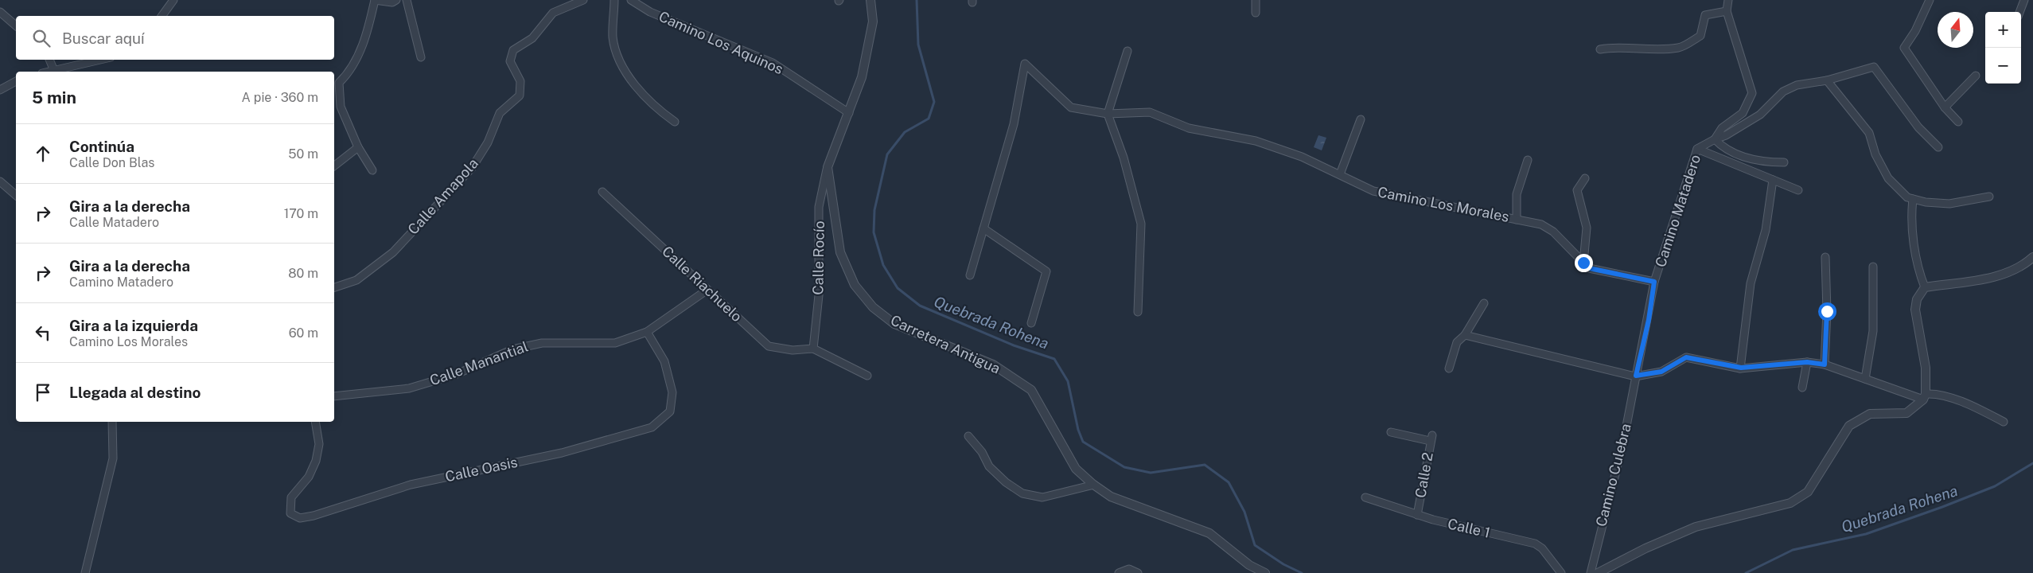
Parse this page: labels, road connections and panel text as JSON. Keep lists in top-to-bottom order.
{
  "streets": {
    "street": [
      "Camino Los Aquinos",
      "Calle Amapola",
      "Camino Los Morales",
      "Camino Matadero",
      "Calle Rocío",
      "Calle Riachuelo",
      "Carretera Antigua",
      "Calle Manantial",
      "Calle Oasis",
      "Calle 2",
      "Camino Culebra",
      "Calle 1"
    ]
  },
  "crossings": [
    ["Camino Los Morales", "Camino Matadero"],
    ["Camino Matadero", "Camino Culebra"],
    ["Calle Rocío", "Calle Riachuelo"],
    ["Calle Rocío", "Carretera Antigua"],
    ["Calle Riachuelo", "Calle Manantial"],
    ["Calle Manantial", "Calle Oasis"],
    ["Calle 2", "Calle 1"]
  ],
  "water": ["Quebrada Rohena"],
  "north": "top",
  "page": {
    "map_buttons": ["+", "−"],
    "search": "Buscar aquí",
    "heading": ["5 min", "A pie · 360 m"],
    "list": [
      ["Continúa", "Calle Don Blas", "50 m"],
      ["Gira a la derecha", "Calle Matadero", "170 m"],
      ["Gira a la derecha", "Camino Matadero", "80 m"],
      ["Gira a la izquierda", "Camino Los Morales", "60 m"],
      "Llegada al destino"
    ]
  }
}
